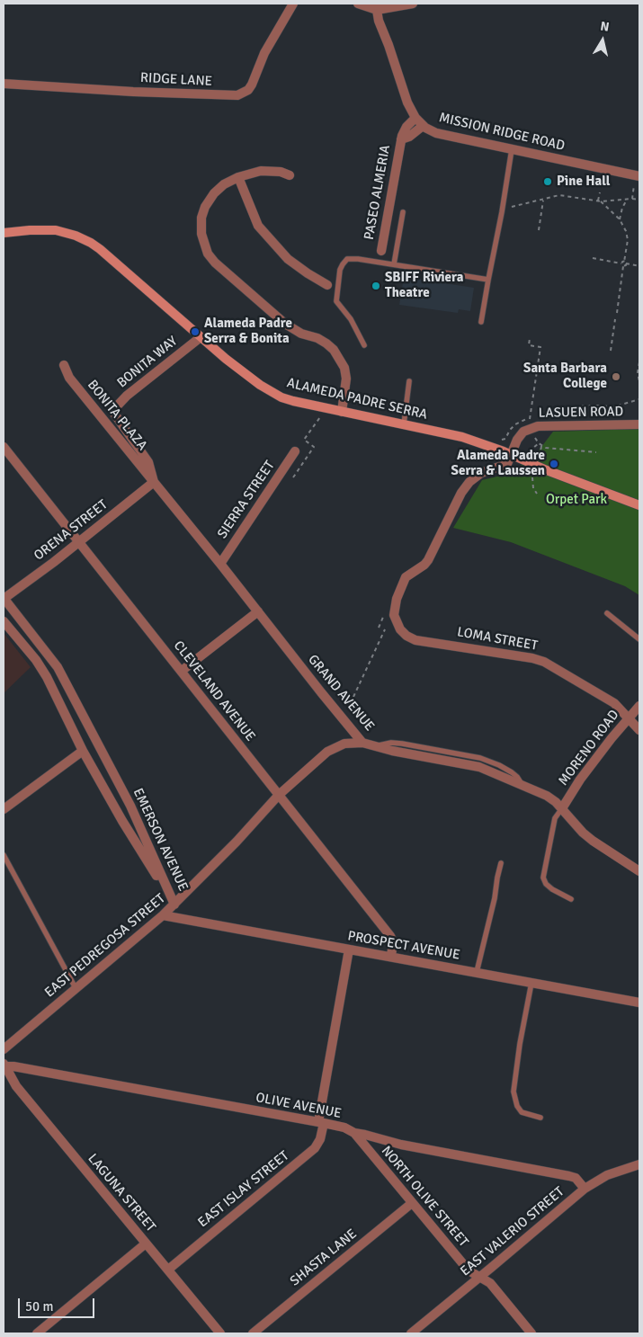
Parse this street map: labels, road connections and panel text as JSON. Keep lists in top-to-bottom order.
{
  "streets": {
    "street": [
      "RIDGE LANE",
      "MISSION RIDGE ROAD",
      "PASEO ALMERIA",
      "BONITA WAY",
      "ALAMEDA PADRE SERRA",
      "LASUEN ROAD",
      "BONITA PLAZA",
      "SIERRA STREET",
      "ORENA STREET",
      "LOMA STREET",
      "CLEVELAND AVENUE",
      "GRAND AVENUE",
      "MORENO ROAD",
      "EMERSON AVENUE",
      "EAST PEDREGOSA STREET",
      "PROSPECT AVENUE",
      "OLIVE AVENUE",
      "EAST ISLAY STREET",
      "LAGUNA STREET",
      "NORTH OLIVE STREET",
      "EAST VALERIO STREET",
      "SHASTA LANE"
    ]
  },
  "crossings": [
    ["MISSION RIDGE ROAD", "PASEO ALMERIA"],
    ["BONITA WAY", "ALAMEDA PADRE SERRA"],
    ["BONITA WAY", "GRAND AVENUE"],
    ["ALAMEDA PADRE SERRA", "LASUEN ROAD"],
    ["ALAMEDA PADRE SERRA", "LOMA STREET"],
    ["LASUEN ROAD", "LOMA STREET"],
    ["BONITA PLAZA", "ORENA STREET"],
    ["BONITA PLAZA", "GRAND AVENUE"],
    ["SIERRA STREET", "GRAND AVENUE"],
    ["ORENA STREET", "CLEVELAND AVENUE"],
    ["ORENA STREET", "GRAND AVENUE"],
    ["ORENA STREET", "EMERSON AVENUE"],
    ["LOMA STREET", "MORENO ROAD"],
    ["CLEVELAND AVENUE", "EAST PEDREGOSA STREET"],
    ["CLEVELAND AVENUE", "PROSPECT AVENUE"],
    ["GRAND AVENUE", "MORENO ROAD"],
    ["GRAND AVENUE", "EAST PEDREGOSA STREET"],
    ["EMERSON AVENUE", "EAST PEDREGOSA STREET"],
    ["EAST PEDREGOSA STREET", "PROSPECT AVENUE"],
    ["PROSPECT AVENUE", "EAST ISLAY STREET"],
    ["OLIVE AVENUE", "EAST ISLAY STREET"],
    ["OLIVE AVENUE", "LAGUNA STREET"],
    ["OLIVE AVENUE", "NORTH OLIVE STREET"],
    ["OLIVE AVENUE", "EAST VALERIO STREET"],
    ["EAST ISLAY STREET", "LAGUNA STREET"],
    ["NORTH OLIVE STREET", "EAST VALERIO STREET"],
    ["NORTH OLIVE STREET", "SHASTA LANE"]
  ],
  "parks": ["Orpet Park"],
  "places": [
    "Pine Hall",
    "SBIFF Riviera Theatre",
    "Alameda Padre Serra & Bonita",
    "Santa Barbara College",
    "Alameda Padre Serra & Laussen"
  ],
  "scale_bar": "50 m",
  "north": "top"
}
